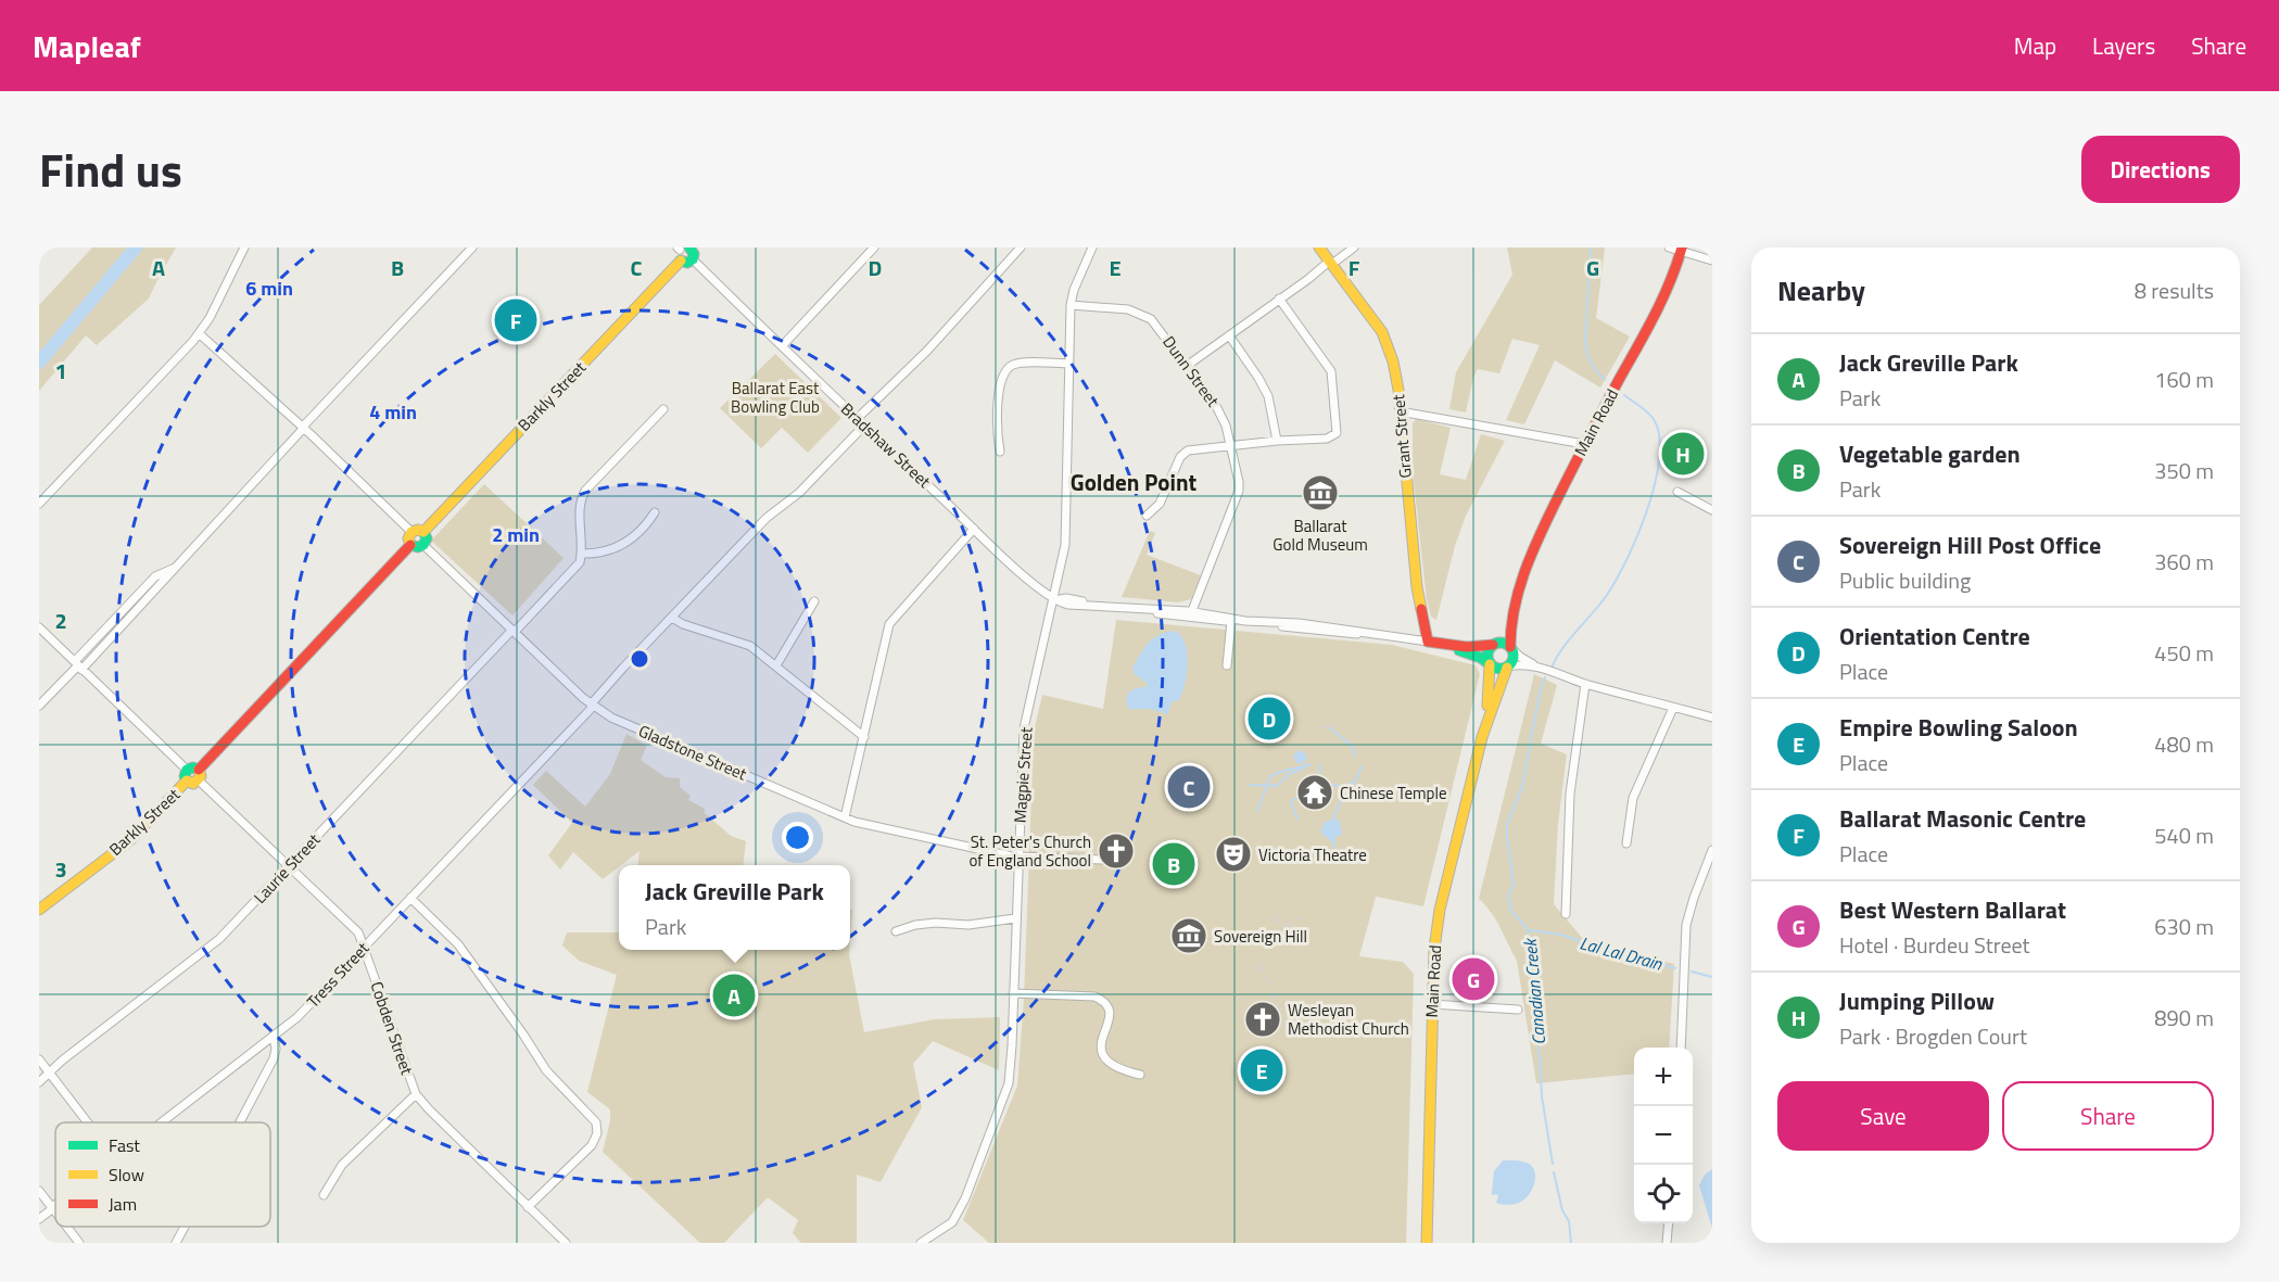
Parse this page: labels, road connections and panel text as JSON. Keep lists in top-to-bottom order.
{
  "streets": {
    "main road": ["Barkly Street", "Main Road", "Grant Street"],
    "street": [
      "Dunn Street",
      "Bradshaw Street",
      "Gladstone Street",
      "Magpie Street",
      "Laurie Street",
      "Tress Street",
      "Cobden Street"
    ]
  },
  "crossings": [
    ["Dunn Street", "Magpie Street"],
    ["Barkly Street", "Bradshaw Street"],
    ["Barkly Street", "Gladstone Street"],
    ["Bradshaw Street", "Magpie Street"],
    ["Bradshaw Street", "Tress Street"],
    ["Gladstone Street", "Magpie Street"],
    ["Gladstone Street", "Laurie Street"],
    ["Gladstone Street", "Tress Street"],
    ["Laurie Street", "Cobden Street"],
    ["Tress Street", "Cobden Street"]
  ],
  "districts": ["Golden Point"],
  "water": ["Lal Lal Drain", "Canadian Creek"],
  "parks": ["Ballarat East Bowling Club"],
  "places": {
    "museum": ["Ballarat Gold Museum", "Sovereign Hill"],
    "temple": ["Chinese Temple"],
    "church": ["St. Peter's Church of England School", "Wesleyan Methodist Church"],
    "theatre": ["Victoria Theatre"]
  },
  "legend": ["Fast", "Slow", "Jam"],
  "page": {
    "header": "Mapleaf",
    "nav": ["Map", "Layers", "Share"],
    "title": "Find us",
    "buttons": [
      "Directions",
      ["Save", "Share"]
    ],
    "heading": ["Nearby", "8 results"],
    "pins": [
      "F",
      "H",
      "D",
      "C",
      "B",
      "G",
      "A",
      "E"
    ],
    "list": [
      {
        "mark": "A",
        "name": "Jack Greville Park",
        "note": "Park",
        "value": "160 m"
      },
      {
        "mark": "B",
        "name": "Vegetable garden",
        "note": "Park",
        "value": "350 m"
      },
      {
        "mark": "C",
        "name": "Sovereign Hill Post Office",
        "note": "Public building",
        "value": "360 m"
      },
      {
        "mark": "D",
        "name": "Orientation Centre",
        "note": "Place",
        "value": "450 m"
      },
      {
        "mark": "E",
        "name": "Empire Bowling Saloon",
        "note": "Place",
        "value": "480 m"
      },
      {
        "mark": "F",
        "name": "Ballarat Masonic Centre",
        "note": "Place",
        "value": "540 m"
      },
      {
        "mark": "G",
        "name": "Best Western Ballarat",
        "note": "Hotel · Burdeu Street",
        "value": "630 m"
      },
      {
        "mark": "H",
        "name": "Jumping Pillow",
        "note": "Park · Brogden Court",
        "value": "890 m"
      }
    ],
    "popup": ["Jack Greville Park", "Park"],
    "map_buttons": ["+", "−"]
  },
  "grid": {
    "columns": [
      "A",
      "B",
      "C",
      "D",
      "E",
      "F",
      "G"
    ],
    "rows": ["1", "2", "3"]
  },
  "rings": ["6 min", "4 min", "2 min"]
}
